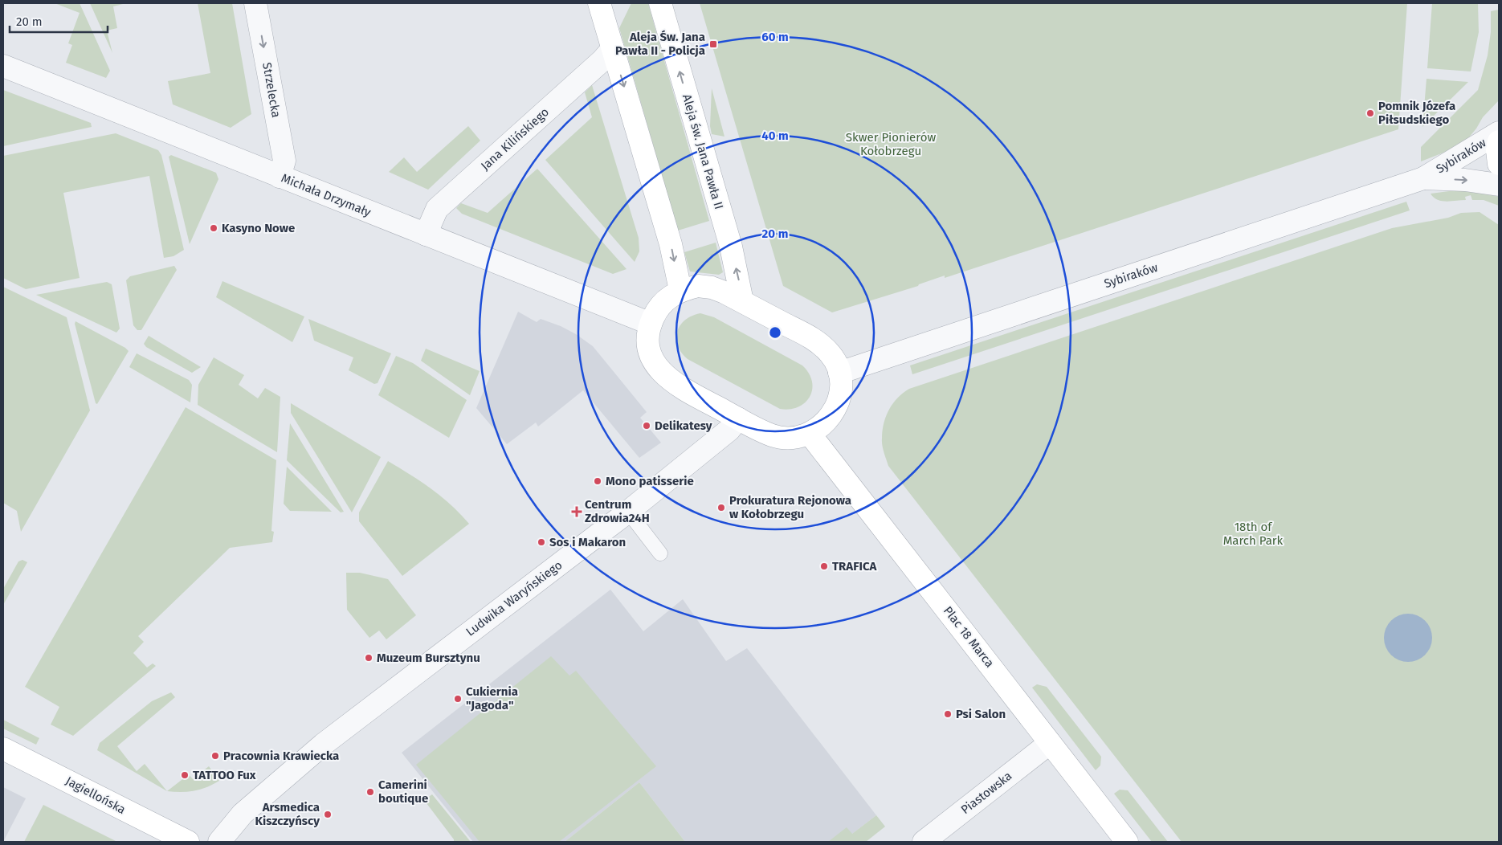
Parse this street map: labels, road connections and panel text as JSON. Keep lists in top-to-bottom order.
{
  "streets": {
    "street": [
      "Strzelecka",
      "Jana Kilińskiego",
      "Aleja św. Jana Pawła II",
      "Sybiraków",
      "Michała Drzymały",
      "Ludwika Waryńskiego",
      "Plac 18 Marca",
      "Piastowska",
      "Jagiellońska"
    ]
  },
  "crossings": [
    ["Strzelecka", "Michała Drzymały"],
    ["Jana Kilińskiego", "Michała Drzymały"],
    ["Plac 18 Marca", "Piastowska"]
  ],
  "one_way": ["Strzelecka"],
  "parks": ["Skwer Pionierów Kołobrzegu", "18th of March Park"],
  "places": {
    "transit": ["Aleja Św. Jana Pawła II - Policja"],
    "other": [
      "Pomnik Józefa Piłsudskiego",
      "Kasyno Nowe",
      "Delikatesy",
      "Mono patisserie",
      "Prokuratura Rejonowa w Kołobrzegu",
      "Sos i Makaron",
      "TRAFICA",
      "Muzeum Bursztynu",
      "Cukiernia \"Jagoda\"",
      "Psi Salon",
      "Pracownia Krawiecka",
      "TATTOO Fux",
      "Camerini boutique",
      "Arsmedica Kiszczyńscy"
    ],
    "health": ["Centrum Zdrowia24H"]
  },
  "scale_bar": "20 m",
  "rings": ["60 m", "40 m", "20 m"]
}
